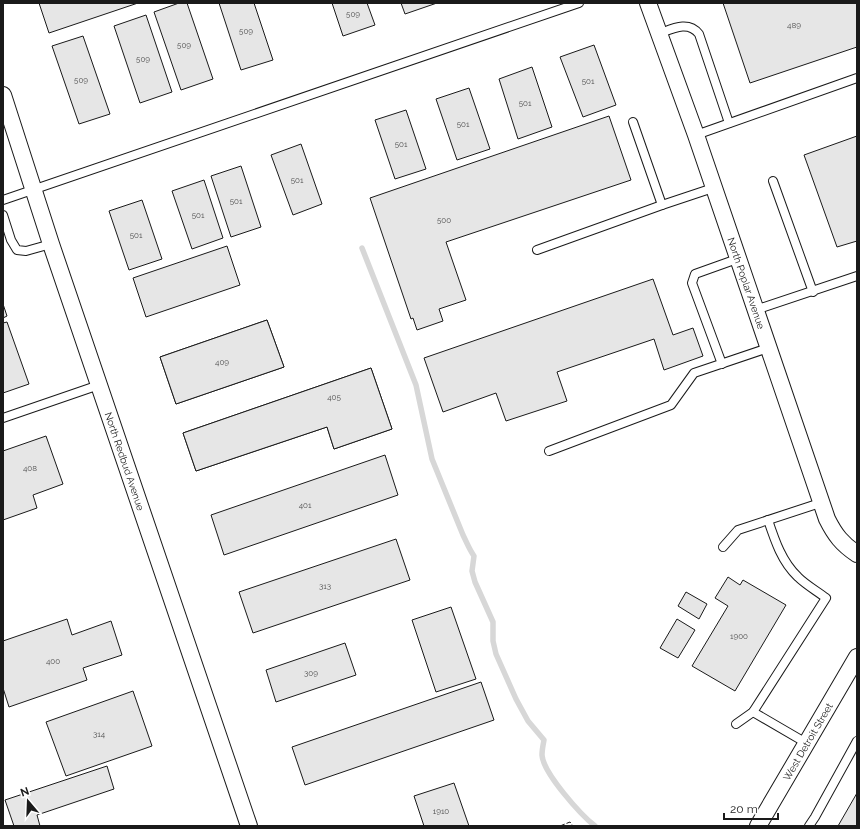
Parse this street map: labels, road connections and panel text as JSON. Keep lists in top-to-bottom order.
{
  "streets": {
    "street": ["North Poplar Avenue", "North Redbud Avenue", "West Detroit Street"]
  },
  "house_numbers": [
    "509",
    "489",
    "509",
    "509",
    "509",
    "509",
    "501",
    "501",
    "501",
    "501",
    "501",
    "501",
    "501",
    "500",
    "501",
    "409",
    "405",
    "408",
    "401",
    "313",
    "1900",
    "400",
    "309",
    "314",
    "1910"
  ],
  "scale_bar": "20 m",
  "north": "top"
}
